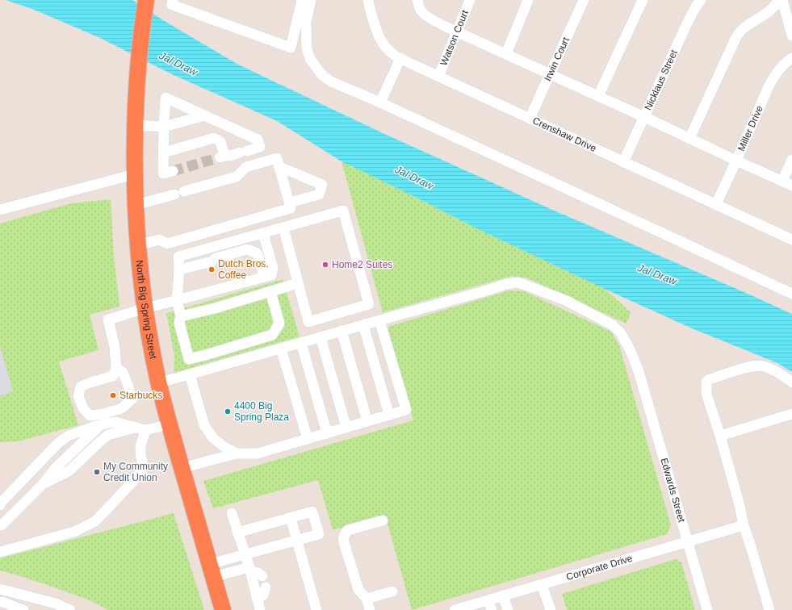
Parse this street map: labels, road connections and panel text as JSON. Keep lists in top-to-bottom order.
{
  "streets": {
    "highway": ["North Big Spring Street"],
    "street": [
      "Watson Court",
      "Irwin Court",
      "Nicklaus Street",
      "Miller Drive",
      "Crenshaw Drive",
      "Edwards Street",
      "Corporate Drive"
    ]
  },
  "crossings": [
    ["Watson Court", "Crenshaw Drive"],
    ["Irwin Court", "Crenshaw Drive"],
    ["Nicklaus Street", "Crenshaw Drive"],
    ["Miller Drive", "Crenshaw Drive"],
    ["North Big Spring Street", "Edwards Street"],
    ["Edwards Street", "Corporate Drive"]
  ],
  "water": ["Jal Draw"],
  "places": [
    "Home2 Suites",
    "Dutch Bros. Coffee",
    "Starbucks",
    "4400 Big Spring Plaza",
    "My Community Credit Union"
  ]
}
